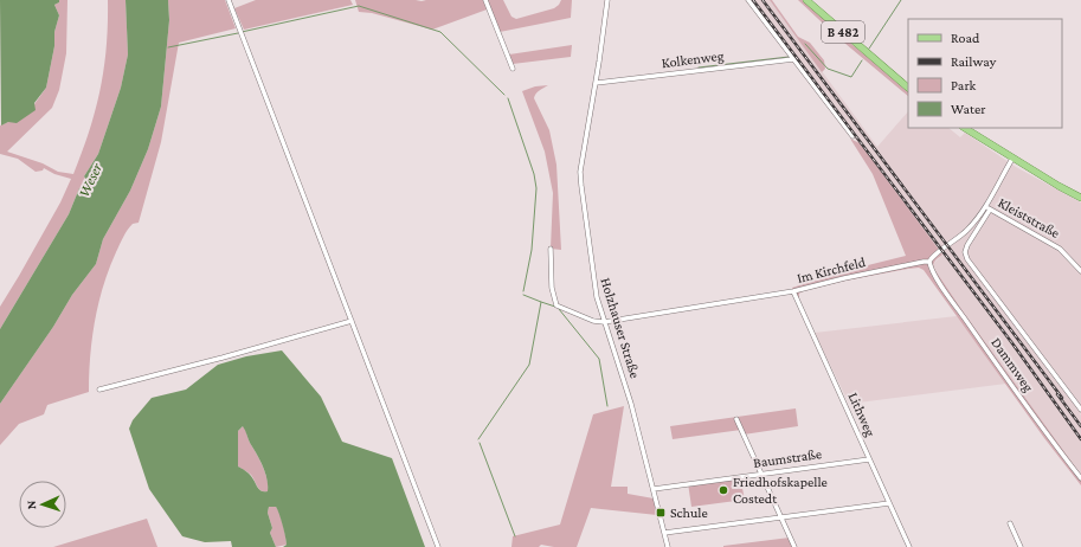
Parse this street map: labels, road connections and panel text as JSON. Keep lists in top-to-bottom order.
{
  "streets": {
    "main road": ["B 482"],
    "street": [
      "Kolkenweg",
      "Kleiststraße",
      "Im Kirchfeld",
      "Holzhauser Straße",
      "Dammweg",
      "Lithweg",
      "Baumstraße"
    ]
  },
  "crossings": [
    ["Kolkenweg", "Holzhauser Straße"],
    ["Im Kirchfeld", "Holzhauser Straße"],
    ["Im Kirchfeld", "Dammweg"],
    ["Im Kirchfeld", "Lithweg"],
    ["Holzhauser Straße", "Baumstraße"],
    ["Lithweg", "Baumstraße"]
  ],
  "water": ["Weser"],
  "places": {
    "other": ["Friedhofskapelle Costedt"],
    "transit": ["Schule"]
  },
  "legend": [
    "Road",
    "Railway",
    "Park",
    "Water"
  ],
  "north": "left"
}
